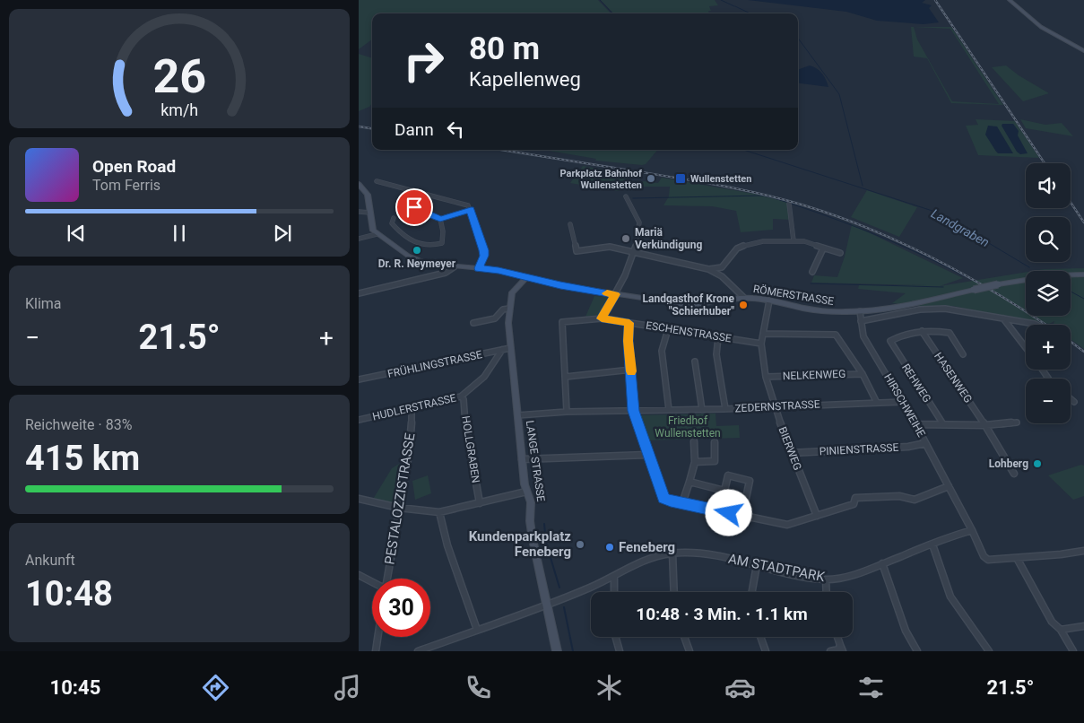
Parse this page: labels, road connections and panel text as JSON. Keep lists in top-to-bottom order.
{
  "streets": {
    "main road": ["RÖMERSTRASSE", "LANGE STRASSE"],
    "street": [
      "ESCHENSTRASSE",
      "FRÜHLINGSTRASSE",
      "NELKENWEG",
      "HASENWEG",
      "REHWEG",
      "HIRSCHWEIHE",
      "ZEDERNSTRASSE",
      "HUDLERSTRASSE",
      "BIERWEG",
      "HOLLGRABEN",
      "PINIENSTRASSE",
      "PESTALOZZISTRASSE",
      "AM STADTPARK"
    ]
  },
  "crossings": [
    ["RÖMERSTRASSE", "HIRSCHWEIHE"],
    ["RÖMERSTRASSE", "BIERWEG"],
    ["RÖMERSTRASSE", "LANGE STRASSE"],
    ["ESCHENSTRASSE", "BIERWEG"],
    ["FRÜHLINGSTRASSE", "HUDLERSTRASSE"],
    ["FRÜHLINGSTRASSE", "LANGE STRASSE"],
    ["NELKENWEG", "BIERWEG"],
    ["HASENWEG", "REHWEG"],
    ["HIRSCHWEIHE", "ZEDERNSTRASSE"],
    ["HIRSCHWEIHE", "PINIENSTRASSE"],
    ["HIRSCHWEIHE", "AM STADTPARK"],
    ["ZEDERNSTRASSE", "BIERWEG"],
    ["ZEDERNSTRASSE", "LANGE STRASSE"],
    ["HUDLERSTRASSE", "HOLLGRABEN"],
    ["HUDLERSTRASSE", "PESTALOZZISTRASSE"],
    ["BIERWEG", "PINIENSTRASSE"],
    ["LANGE STRASSE", "AM STADTPARK"]
  ],
  "water": ["Landgraben"],
  "parks": ["Friedhof Wullenstetten"],
  "places": {
    "other": [
      "Parkplatz Bahnhof Wullenstetten",
      "Mariä Verkündigung",
      "Dr. R. Neymeyer",
      "Landgasthof Krone \"Schierhuber\"",
      "Lohberg",
      "Kundenparkplatz Feneberg",
      "Feneberg"
    ],
    "transit": ["Wullenstetten"]
  },
  "page": {
    "turn": ["80 m", "Kapellenweg"],
    "then": "Dann",
    "song": ["Open Road", "Tom Ferris"],
    "map_buttons": ["+", "−"],
    "tile": [
      "Klima",
      ["Reichweite · 83%", "415 km"],
      ["Ankunft", "10:48"]
    ],
    "heat": ["−", "21.5°", "+"],
    "limit": "30",
    "trip": "10:48 · 3 Min. · 1.1 km",
    "tabs": ["10:45", "21.5°"],
    "gauge": ["26", "km/h"]
  }
}
